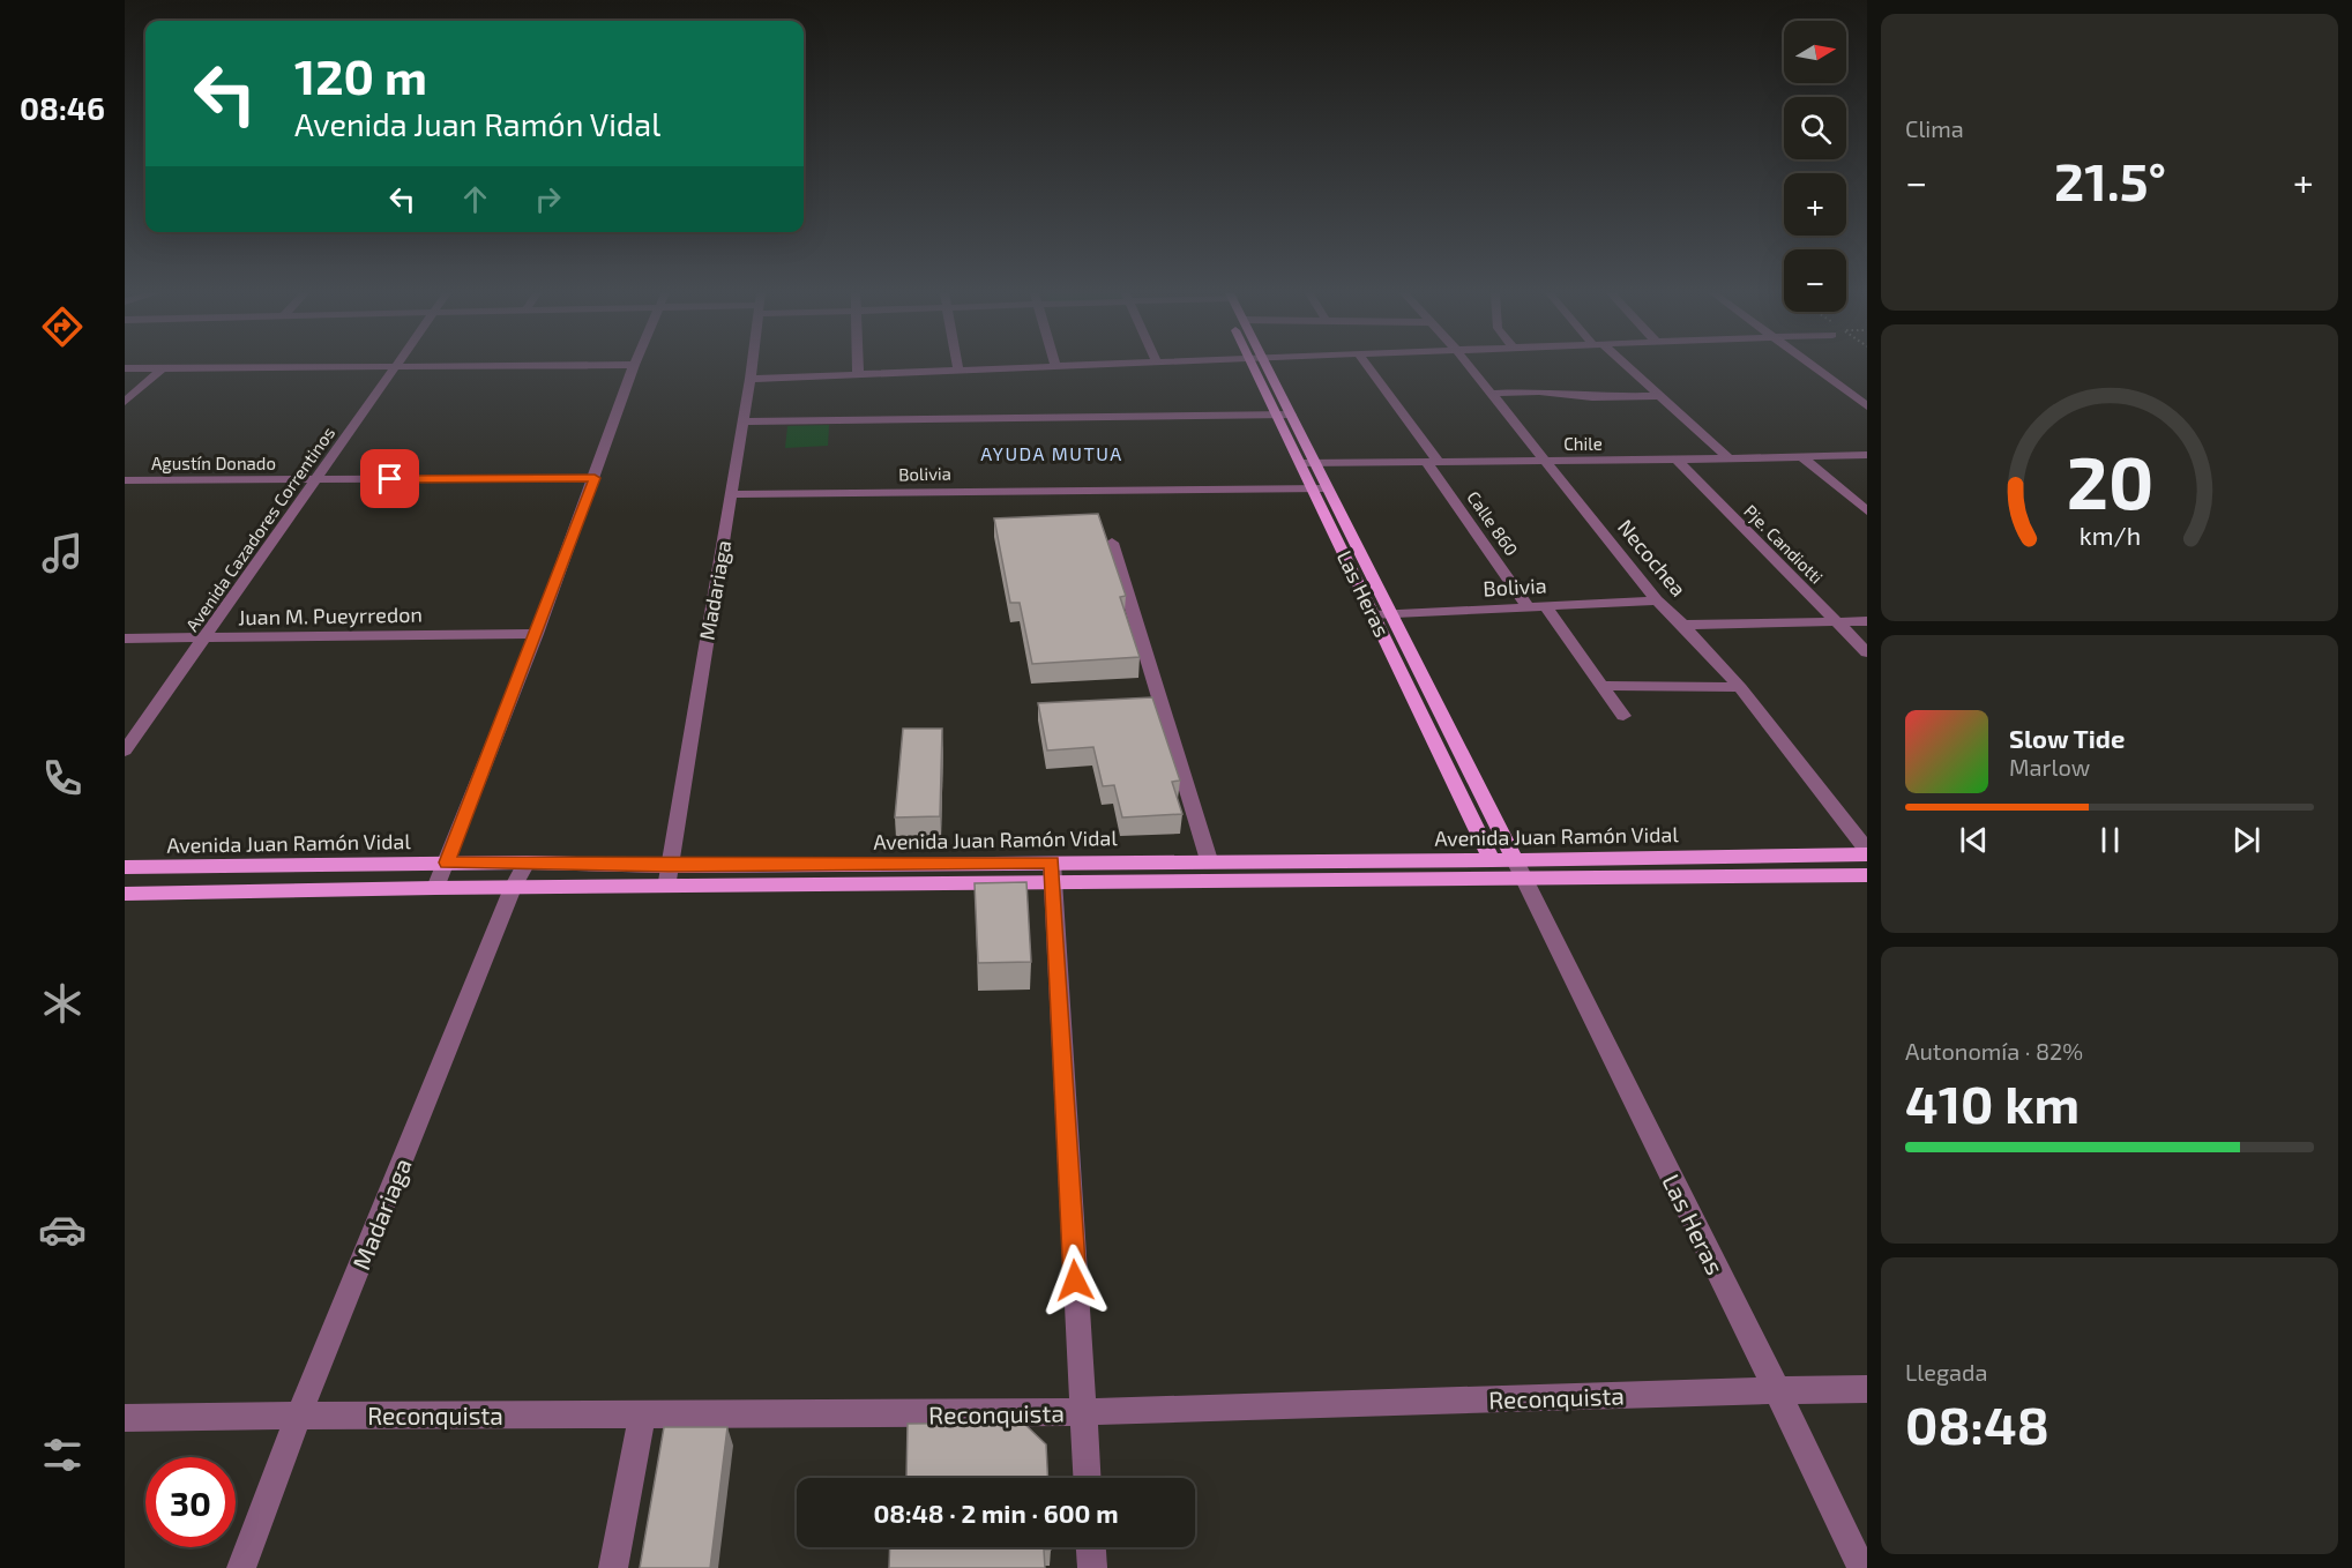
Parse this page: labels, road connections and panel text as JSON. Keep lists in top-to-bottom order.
{
  "streets": {
    "main road": ["Las Heras", "Avenida Juan Ramón Vidal"],
    "street": [
      "Chile",
      "Agustín Donado",
      "Bolivia",
      "Calle 860",
      "Avenida Cazadores Correntinos",
      "Pje. Candiotti",
      "Necochea",
      "Madariaga",
      "Juan M. Pueyrredon",
      "Reconquista"
    ]
  },
  "crossings": [
    ["Chile", "Calle 860"],
    ["Chile", "Pje. Candiotti"],
    ["Chile", "Necochea"],
    ["Chile", "Las Heras"],
    ["Agustín Donado", "Avenida Cazadores Correntinos"],
    ["Bolivia", "Calle 860"],
    ["Bolivia", "Necochea"],
    ["Bolivia", "Madariaga"],
    ["Bolivia", "Las Heras"],
    ["Avenida Cazadores Correntinos", "Juan M. Pueyrredon"],
    ["Necochea", "Avenida Juan Ramón Vidal"],
    ["Madariaga", "Avenida Juan Ramón Vidal"],
    ["Madariaga", "Reconquista"],
    ["Las Heras", "Avenida Juan Ramón Vidal"],
    ["Las Heras", "Reconquista"]
  ],
  "districts": ["AYUDA MUTUA"],
  "north": "right",
  "page": {
    "tabs": "08:46",
    "tile": [
      "Clima",
      ["Autonomía · 82%", "410 km"],
      ["Llegada", "08:48"]
    ],
    "map_buttons": ["+", "−"],
    "turn": ["120 m", "Avenida Juan Ramón Vidal"],
    "heat": ["−", "21.5°", "+"],
    "song": ["Slow Tide", "Marlow"],
    "limit": "30",
    "trip": "08:48 · 2 min · 600 m",
    "gauge": ["20", "km/h"]
  }
}
